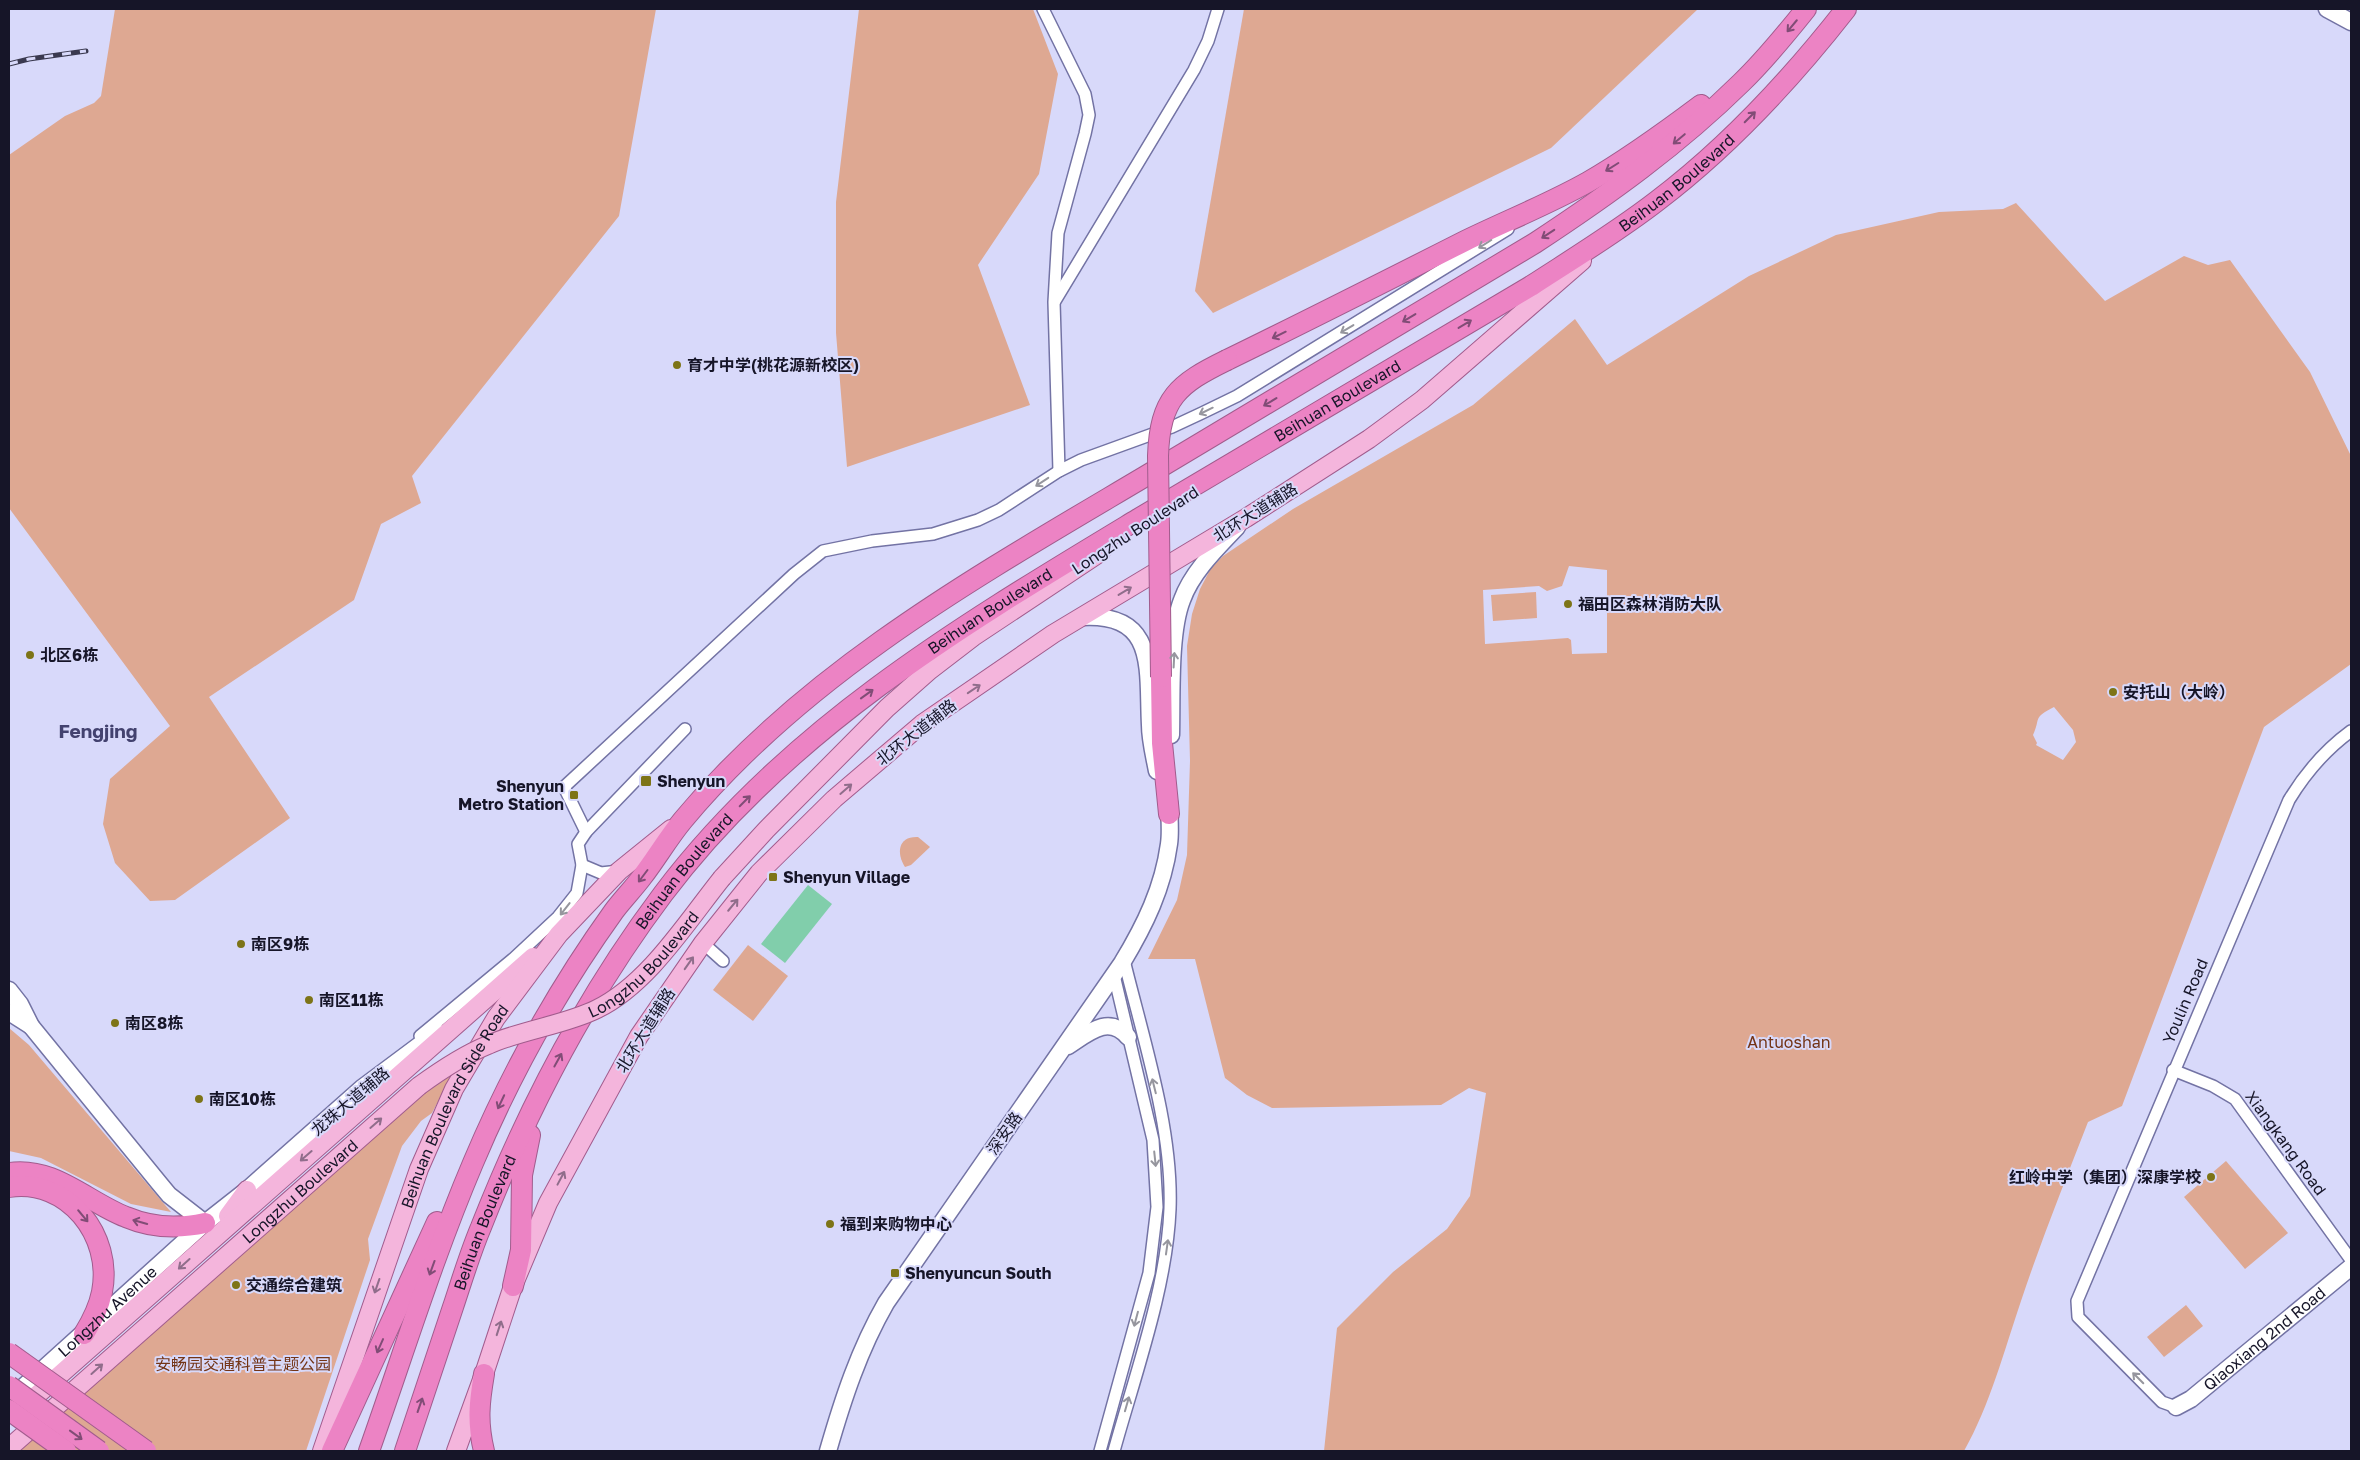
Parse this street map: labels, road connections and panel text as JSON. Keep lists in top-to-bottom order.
{
  "streets": {
    "highway": ["Beihuan Boulevard"],
    "main road": ["北环大道辅路", "Longzhu Boulevard", "Beihuan Boulevard Side Road"],
    "street": [
      "Youlin Road",
      "龙珠大道辅路",
      "深安路",
      "Xiangkang Road",
      "Longzhu Avenue",
      "Qiaoxiang 2nd Road"
    ]
  },
  "crossings": [
    ["Beihuan Boulevard", "北环大道辅路"],
    ["Beihuan Boulevard", "Longzhu Boulevard"],
    ["Beihuan Boulevard", "Beihuan Boulevard Side Road"],
    ["Longzhu Boulevard", "龙珠大道辅路"],
    ["Longzhu Boulevard", "Beihuan Boulevard Side Road"],
    ["Longzhu Boulevard", "Longzhu Avenue"],
    ["Youlin Road", "Xiangkang Road"],
    ["Youlin Road", "Qiaoxiang 2nd Road"]
  ],
  "one_way": ["北环大道辅路", "Youlin Road", "Beihuan Boulevard Side Road"],
  "districts": ["Fengjing"],
  "parks": ["Antuoshan", "安畅园交通科普主题公园"],
  "places": {
    "other": [
      "育才中学(桃花源新校区)",
      "福田区森林消防大队",
      "北区6栋",
      "安托山（大岭）",
      "南区9栋",
      "南区11栋",
      "南区8栋",
      "南区10栋",
      "红岭中学（集团）深康学校",
      "福到来购物中心",
      "交通综合建筑"
    ],
    "transit": [
      "Shenyun",
      "Shenyun Metro Station",
      "Shenyun Village",
      "Shenyuncun South"
    ]
  }
}
